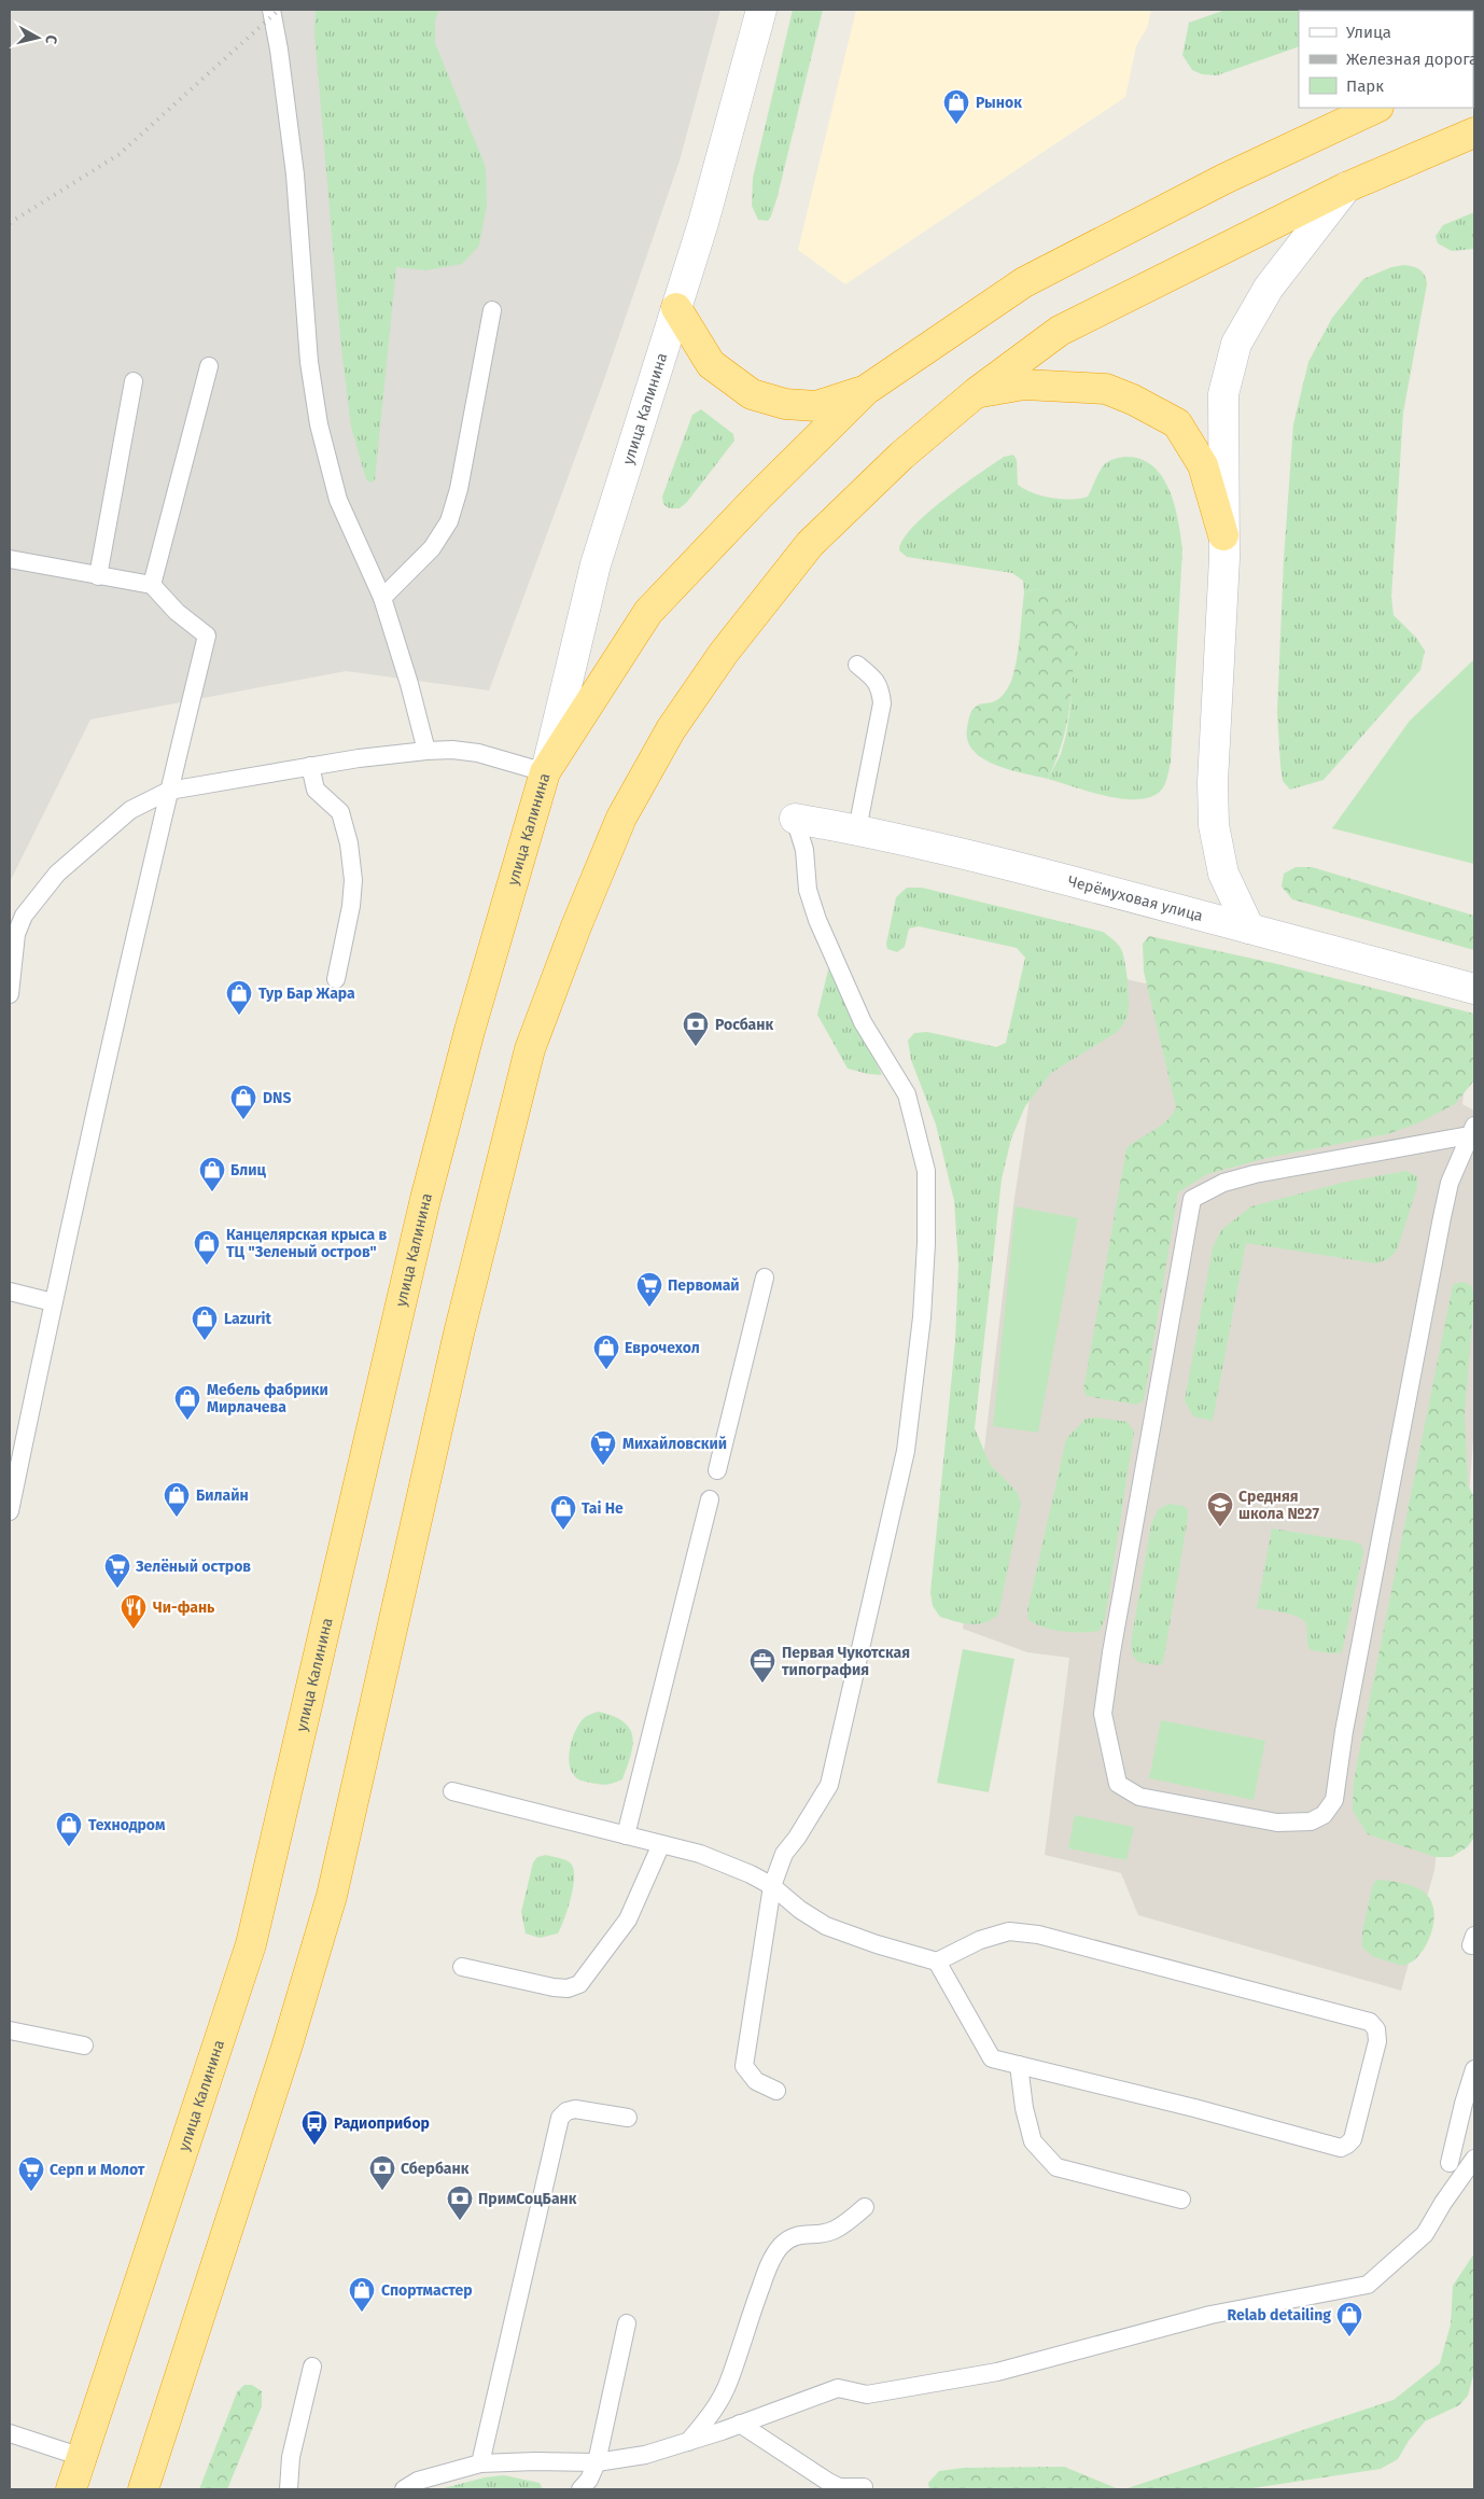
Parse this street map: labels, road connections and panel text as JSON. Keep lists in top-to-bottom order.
{
  "streets": {
    "highway": ["улица Калинина"],
    "main road": ["Черёмуховая улица"]
  },
  "places": {
    "shop": [
      "Рынок",
      "Тур Бар Жара",
      "DNS",
      "Блиц",
      "Канцелярская крыса в ТЦ \"Зеленый остров\"",
      "Lazurit",
      "Еврочехол",
      "Мебель фабрики Мирлачева",
      "Билайн",
      "Tai He",
      "Технодром",
      "Спортмастер",
      "Relab detailing"
    ],
    "bank": ["Росбанк", "Сбербанк", "ПримСоцБанк"],
    "supermarket": [
      "Первомай",
      "Михайловский",
      "Зелёный остров",
      "Серп и Молот"
    ],
    "school or university": ["Средняя школа №27"],
    "restaurant": ["Чи-фань"],
    "office": ["Первая Чукотская типография"],
    "bus stop": ["Радиоприбор"]
  },
  "legend": ["Улица", "Железная дорога", "Парк"],
  "north": "right"
}
